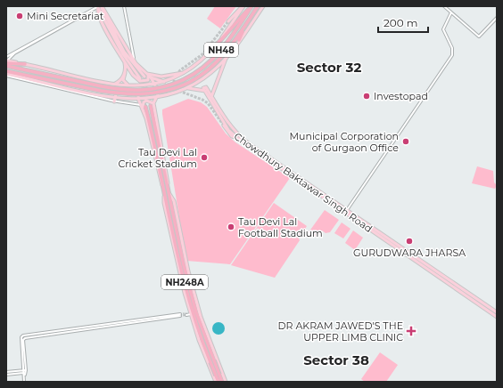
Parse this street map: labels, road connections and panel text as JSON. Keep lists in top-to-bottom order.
{
  "streets": {
    "highway": ["NH48", "NH248A"],
    "main road": ["Chowdhury Baktawar Singh Road"]
  },
  "districts": ["Sector 32", "Sector 38"],
  "places": {
    "other": [
      "Mini Secretariat",
      "Investopad",
      "Municipal Corporation of Gurgaon Office",
      "Tau Devi Lal Cricket Stadium",
      "Tau Devi Lal Football Stadium",
      "GURUDWARA JHARSA"
    ],
    "health": ["DR AKRAM JAWED'S THE UPPER LIMB CLINIC"]
  },
  "scale_bar": "200 m"
}
